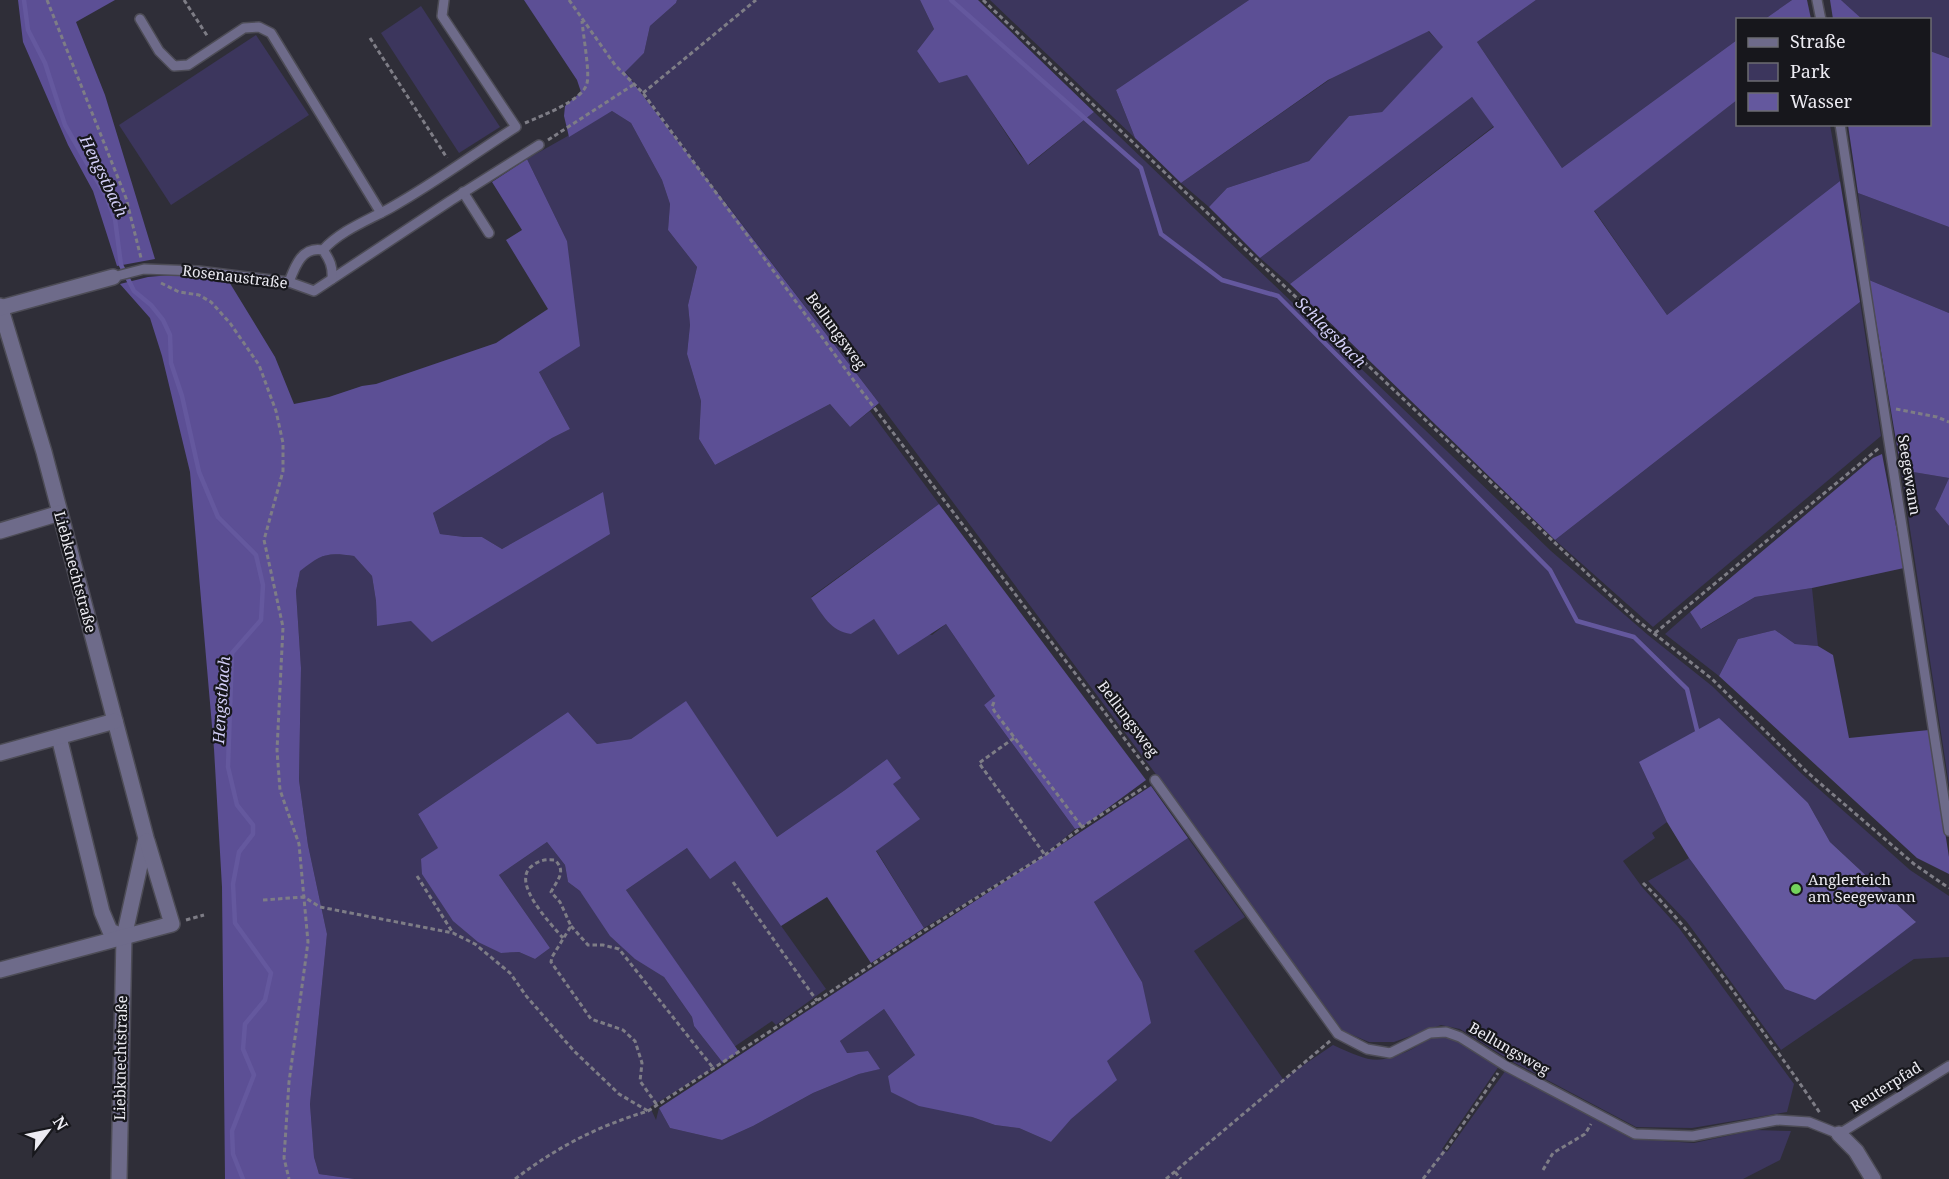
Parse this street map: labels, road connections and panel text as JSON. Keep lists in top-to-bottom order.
{
  "streets": {
    "street": ["Rosenaustraße", "Liebknechtstraße"],
    "lane": ["Bellungsweg", "Seegewann", "Reuterpfad"]
  },
  "crossings": [
    ["Rosenaustraße", "Liebknechtstraße"],
    ["Bellungsweg", "Reuterpfad"]
  ],
  "water": ["Hengstbach", "Schlagsbach"],
  "places": ["Anglerteich am Seegewann"],
  "legend": ["Straße", "Park", "Wasser"],
  "north": "top right"
}
